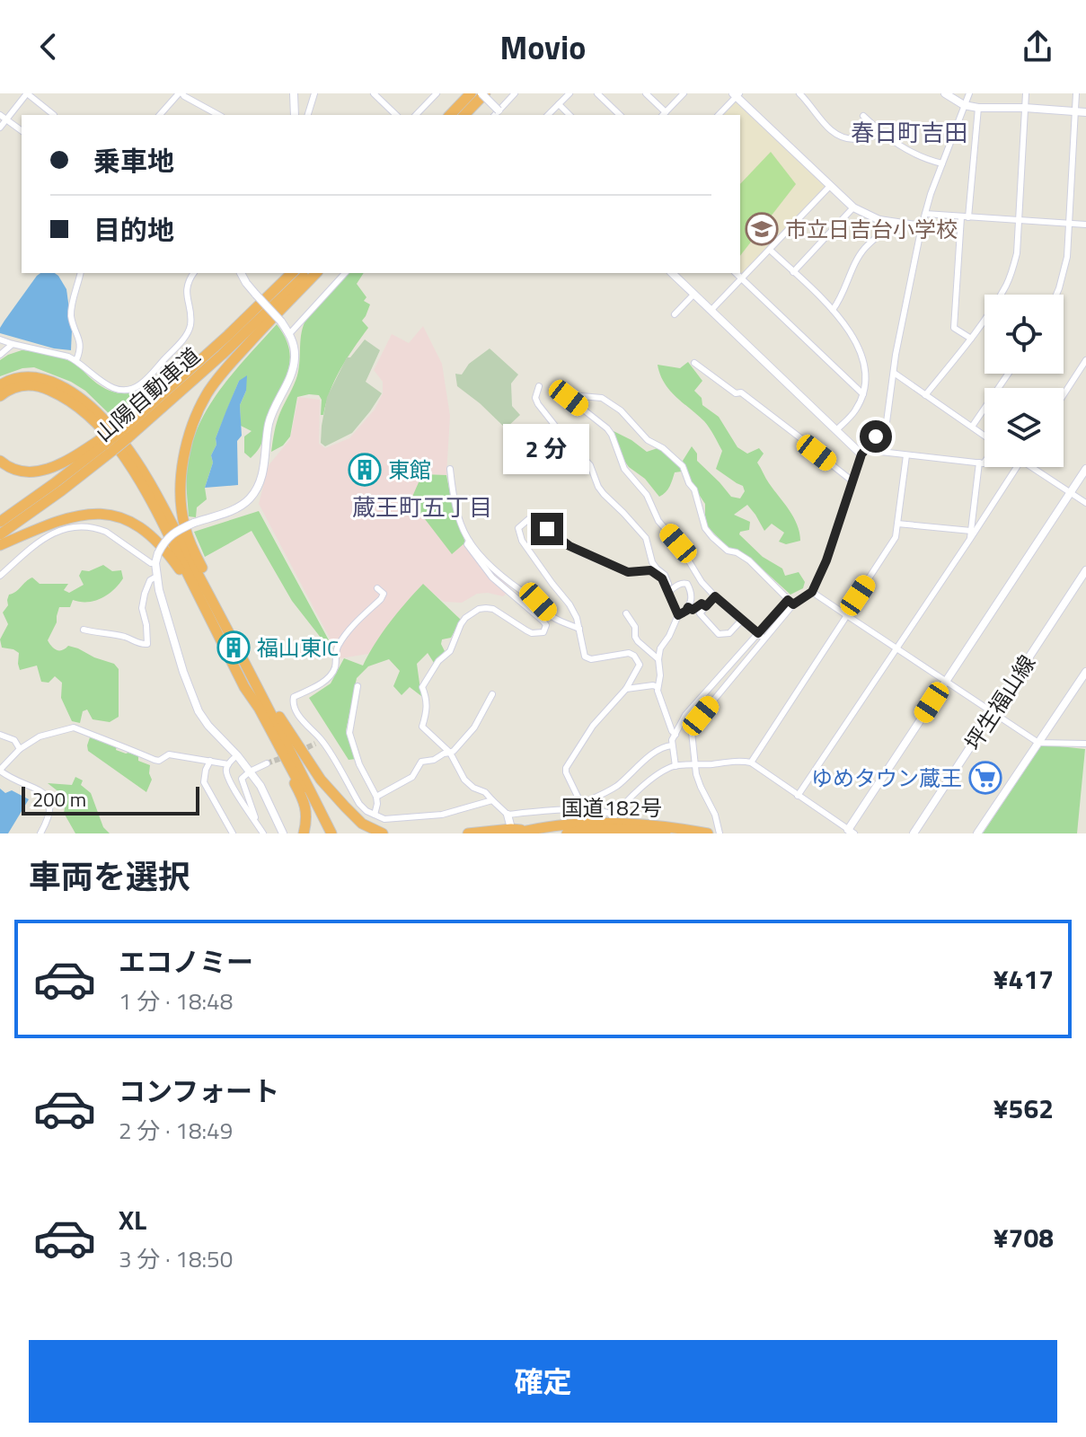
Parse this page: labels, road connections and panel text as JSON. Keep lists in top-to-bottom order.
{
  "streets": {
    "highway": ["山陽自動車道", "国道182号"],
    "street": ["坪生福山線"]
  },
  "districts": ["春日町吉田", "蔵王町五丁目"],
  "places": {
    "school or university": ["市立日吉台小学校"],
    "building": ["東館", "福山東IC"],
    "supermarket": ["ゆめタウン蔵王"]
  },
  "scale_bar": "200 m",
  "page": {
    "header": "Movio",
    "banner": ["乗車地", "目的地"],
    "bubble": "2 分",
    "scale": "200 m",
    "heading": "車両を選択",
    "list": [
      {
        "name": "エコノミー",
        "note": "1 分 · 18:48",
        "value": "¥417"
      },
      {
        "name": "コンフォート",
        "note": "2 分 · 18:49",
        "value": "¥562"
      },
      {
        "name": "XL",
        "note": "3 分 · 18:50",
        "value": "¥708"
      }
    ],
    "buttons": "確定"
  }
}
